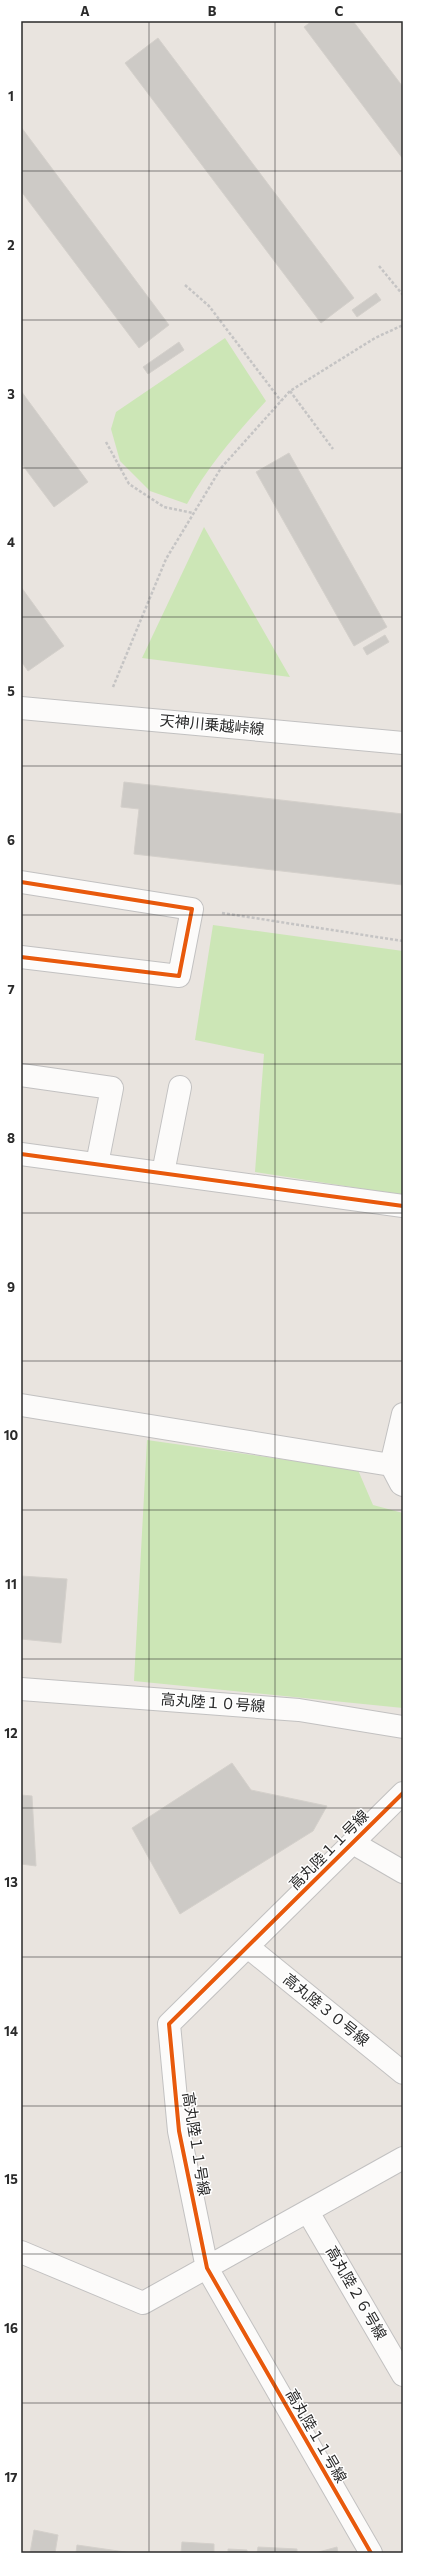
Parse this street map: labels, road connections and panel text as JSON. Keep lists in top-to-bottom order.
{
  "streets": {
    "street": [
      "天神川乗越峠線",
      "高丸陸１０号線",
      "高丸陸１１号線",
      "高丸陸３０号線",
      "高丸陸２６号線"
    ]
  },
  "crossings": [
    ["高丸陸１１号線", "高丸陸３０号線"]
  ],
  "grid": {
    "columns": ["A", "B", "C"],
    "rows": [
      "1",
      "2",
      "3",
      "4",
      "5",
      "6",
      "7",
      "8",
      "9",
      "10",
      "11",
      "12",
      "13",
      "14",
      "15",
      "16",
      "17"
    ]
  }
}
